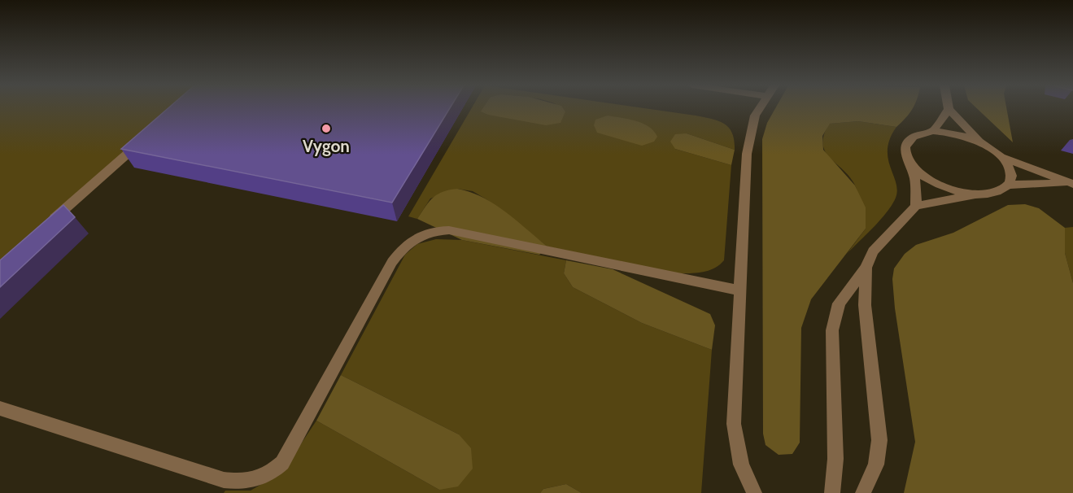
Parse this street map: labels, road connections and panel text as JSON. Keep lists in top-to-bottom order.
{
  "places": ["Vygon"]
}
